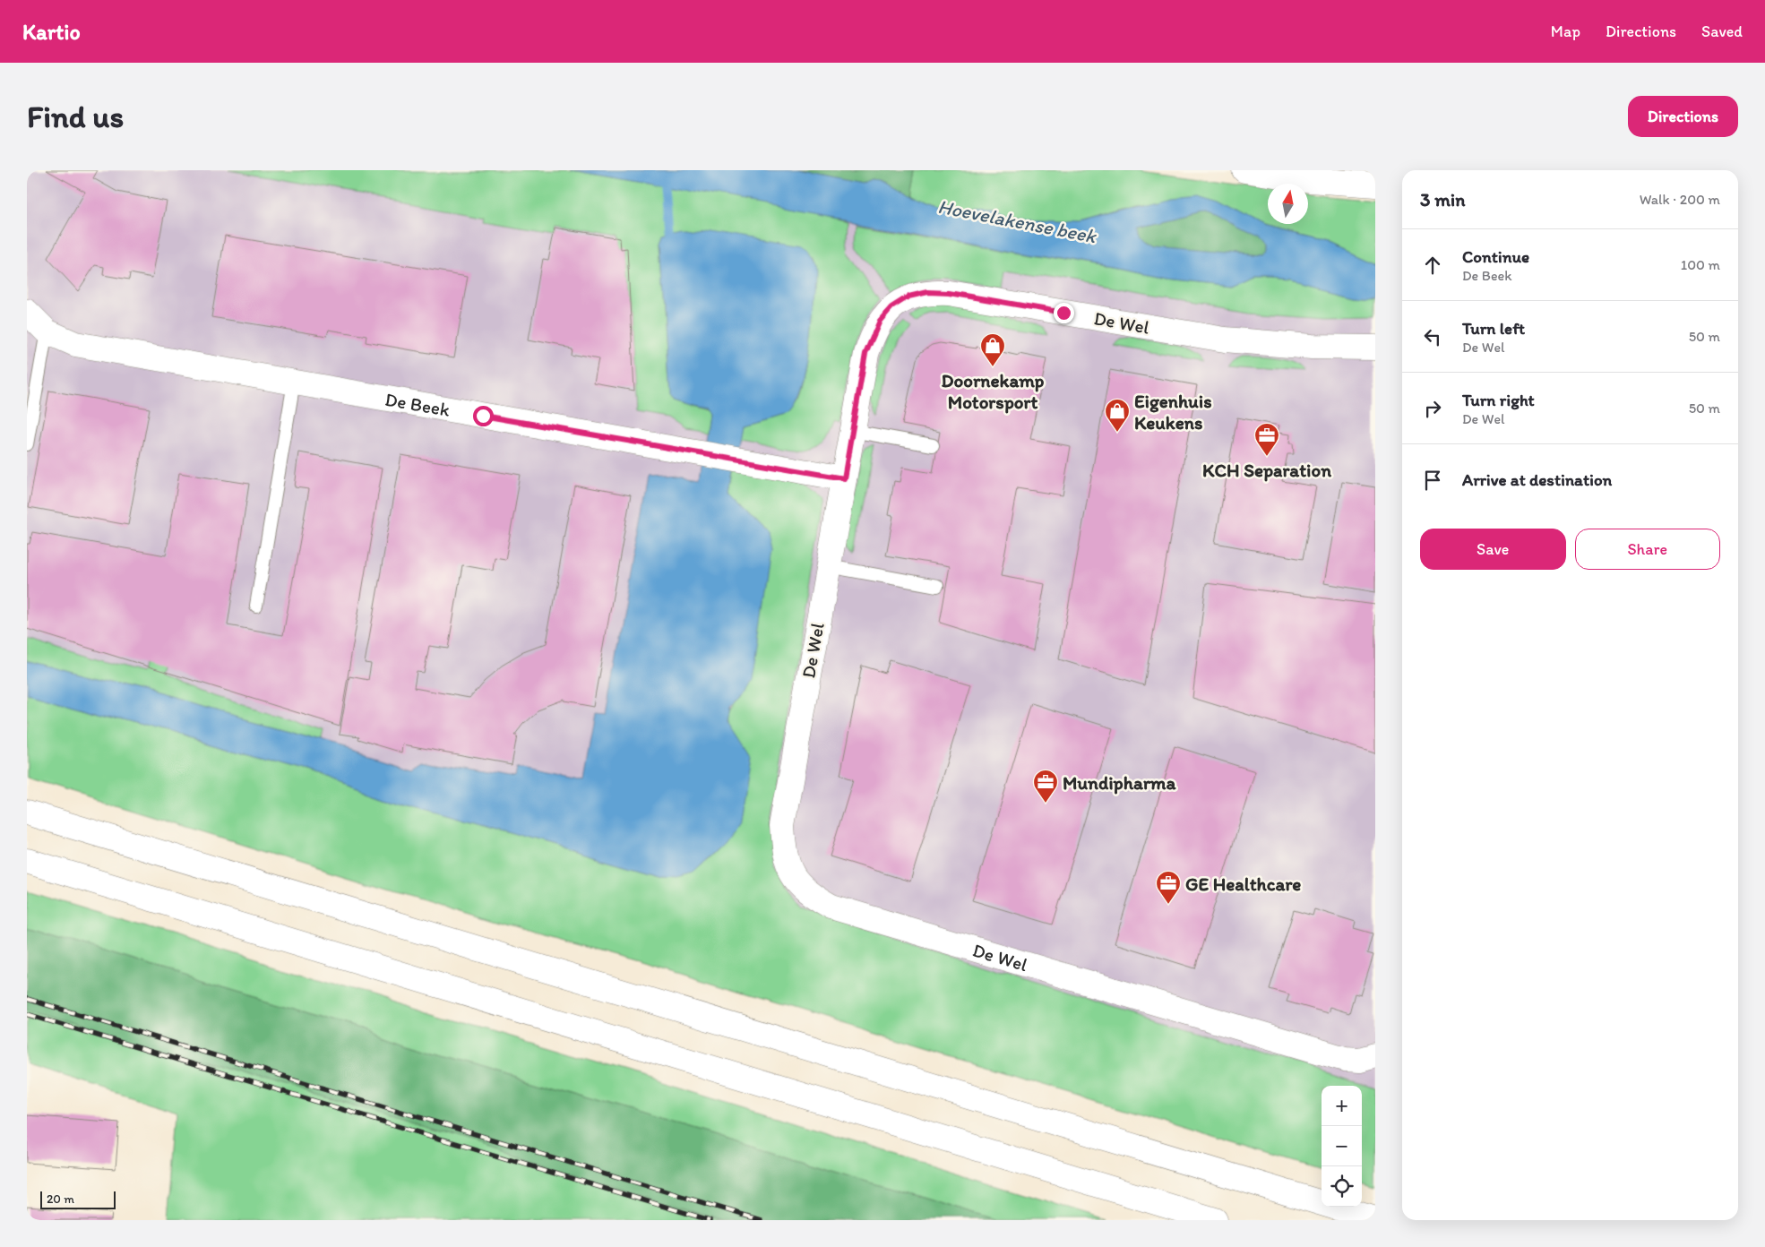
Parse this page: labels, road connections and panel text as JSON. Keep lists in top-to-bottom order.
{
  "streets": {
    "main road": ["De Wel", "De Beek"]
  },
  "crossings": [
    ["De Wel", "De Beek"]
  ],
  "water": ["Hoevelakense beek"],
  "places": {
    "shop": ["Doornekamp Motorsport", "Eigenhuis Keukens"],
    "office": ["KCH Separation", "Mundipharma", "GE Healthcare"]
  },
  "scale_bar": "20 m",
  "north": "top",
  "page": {
    "header": "Kartio",
    "nav": ["Map", "Directions", "Saved"],
    "buttons": [
      "Directions",
      ["Save", "Share"]
    ],
    "title": "Find us",
    "heading": ["3 min", "Walk · 200 m"],
    "list": [
      ["Continue", "De Beek", "100 m"],
      ["Turn left", "De Wel", "50 m"],
      ["Turn right", "De Wel", "50 m"],
      "Arrive at destination"
    ],
    "map_buttons": ["+", "−"],
    "scale": "20 m"
  }
}
